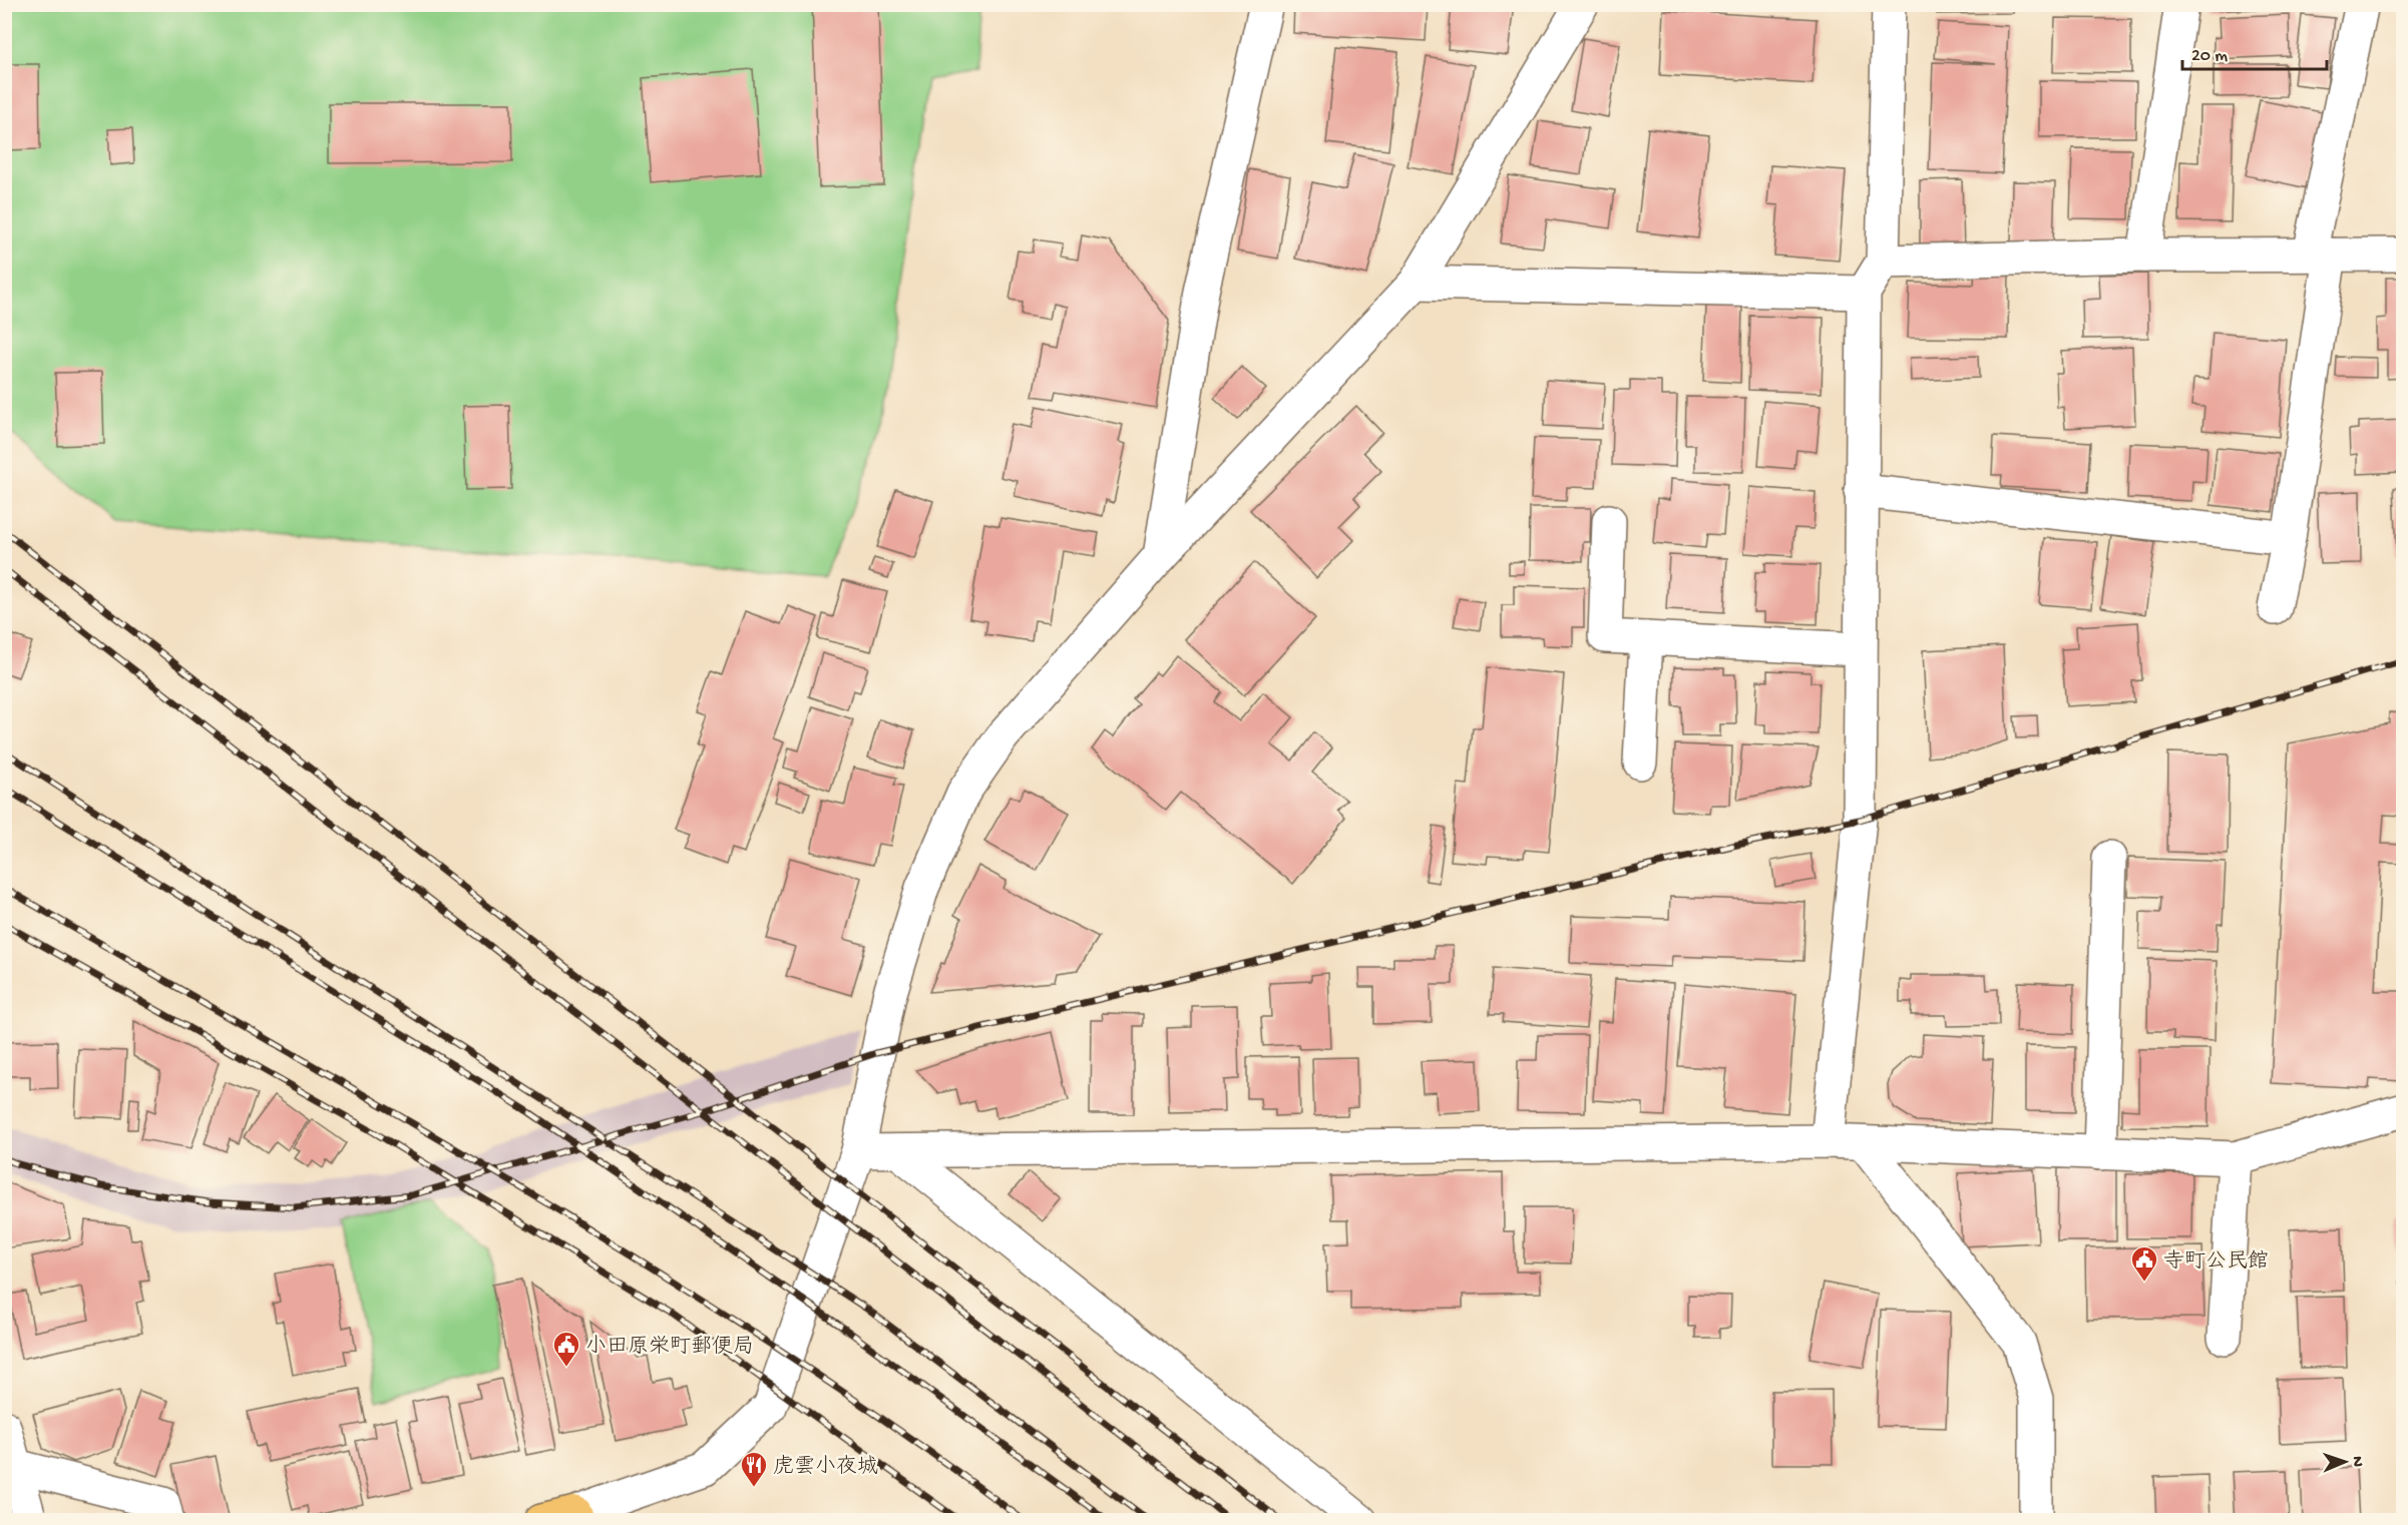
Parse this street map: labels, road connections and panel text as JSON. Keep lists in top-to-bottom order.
{
  "places": {
    "public building": ["寺町公民館", "小田原栄町郵便局"],
    "restaurant": ["虎雲小夜城"]
  },
  "scale_bar": "20 m",
  "north": "right"
}
